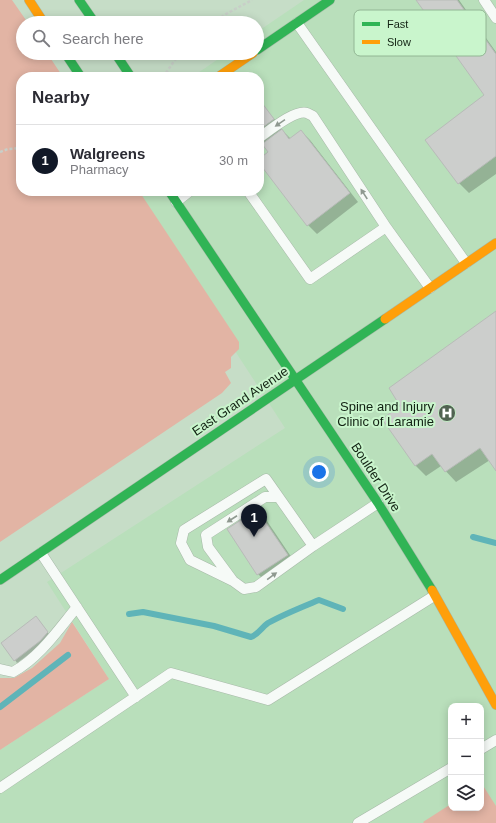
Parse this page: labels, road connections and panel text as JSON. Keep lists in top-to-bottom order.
{
  "streets": {
    "street": ["East Grand Avenue", "Boulder Drive"]
  },
  "crossings": [
    ["East Grand Avenue", "Boulder Drive"]
  ],
  "places": {
    "hospital": ["Spine and Injury Clinic of Laramie"]
  },
  "legend": ["Fast", "Slow"],
  "page": {
    "search": "Search here",
    "heading": "Nearby",
    "list": [
      {
        "mark": "1",
        "name": "Walgreens",
        "note": "Pharmacy",
        "value": "30 m"
      }
    ],
    "pins": "1",
    "map_buttons": ["+", "−"]
  }
}
